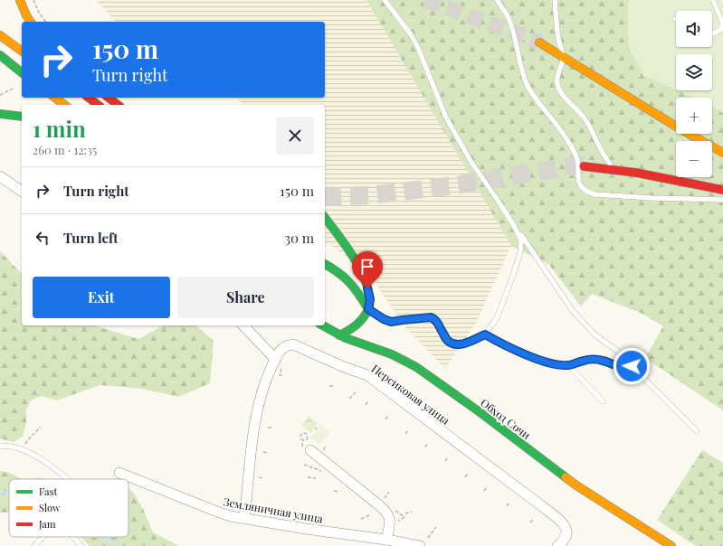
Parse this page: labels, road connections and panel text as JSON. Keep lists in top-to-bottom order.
{
  "streets": {
    "main road": ["Обход Сочи"],
    "street": ["Персиковая улица", "Земляничная улица"]
  },
  "crossings": [
    ["Персиковая улица", "Земляничная улица"]
  ],
  "legend": ["Fast", "Slow", "Jam"],
  "page": {
    "map_buttons": ["+", "−"],
    "turn": ["150 m", "Turn right"],
    "heading": ["1 min", "260 m · 12:35"],
    "list": [
      {
        "name": "Turn right",
        "value": "150 m"
      },
      {
        "name": "Turn left",
        "value": "30 m"
      }
    ],
    "buttons": ["Exit", "Share"]
  }
}
